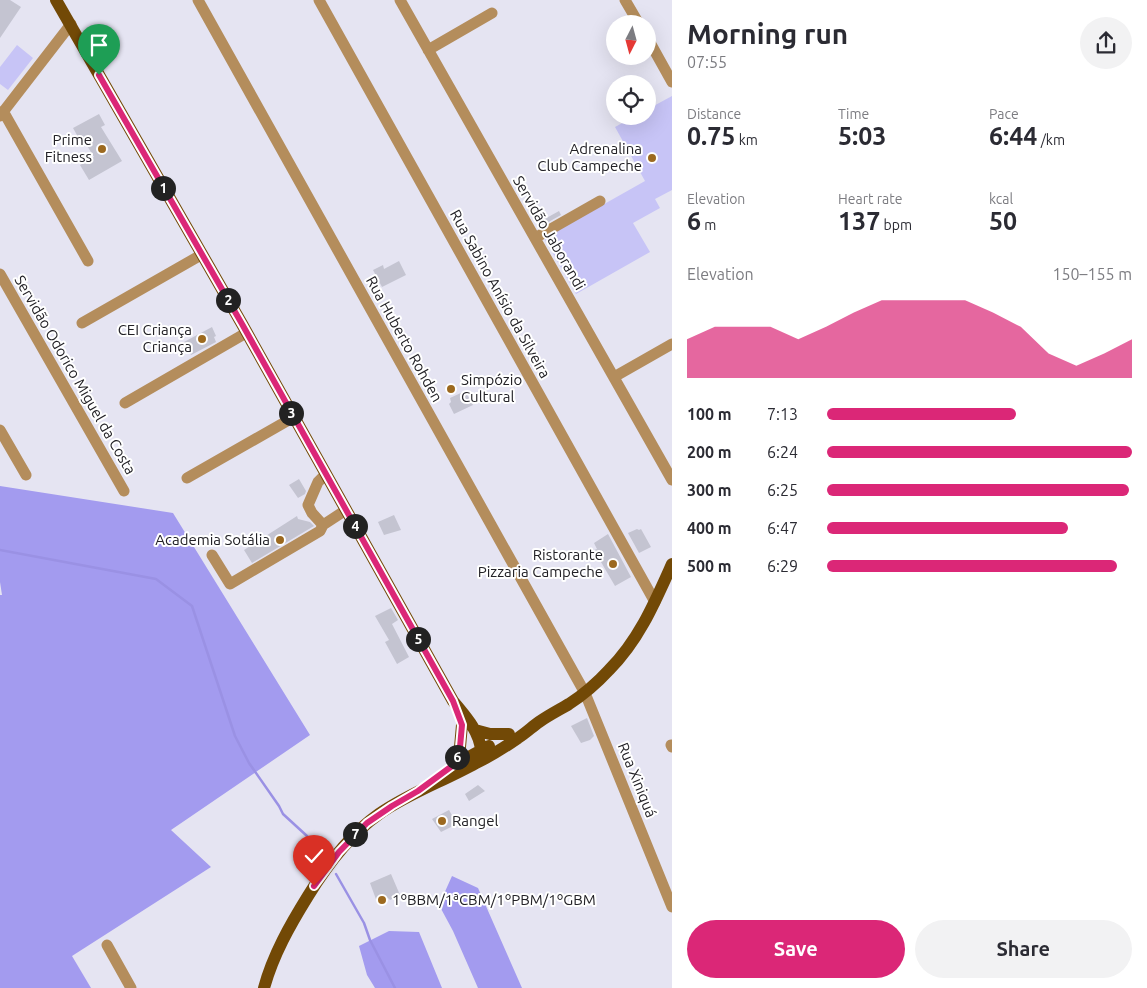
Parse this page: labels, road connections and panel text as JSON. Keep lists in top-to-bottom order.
{
  "streets": {
    "street": [
      "Servidão Jaborandi",
      "Rua Sabino Anísio da Silveira",
      "Rua Huberto Rohden",
      "Servidão Odorico Miguel da Costa",
      "Rua Xiniquá"
    ]
  },
  "crossings": [
    ["Rua Huberto Rohden", "Rua Xiniquá"]
  ],
  "places": [
    "Prime Fitness",
    "Adrenalina Club Campeche",
    "CEI Criança Criança",
    "Simpózio Cultural",
    "Academia Sotália",
    "Ristorante Pizzaria Campeche",
    "Rangel",
    "1ºBBM/1ªCBM/1ºPBM/1ºGBM"
  ],
  "north": "bottom",
  "page": {
    "heading": ["Morning run", "07:55"],
    "stats": [
      ["Distance", "0.75 km"],
      ["Time", "5:03"],
      ["Pace", "6:44 /km"],
      ["Elevation", "6 m"],
      ["Heart rate", "137 bpm"],
      ["kcal", "50"]
    ],
    "pins": [
      "1",
      "2",
      "3",
      "4",
      "5",
      "6",
      "7"
    ],
    "chart": ["Elevation", "150–155 m"],
    "list": [
      {
        "name": "100 m",
        "note": "7:13"
      },
      {
        "name": "200 m",
        "note": "6:24"
      },
      {
        "name": "300 m",
        "note": "6:25"
      },
      {
        "name": "400 m",
        "note": "6:47"
      },
      {
        "name": "500 m",
        "note": "6:29"
      }
    ],
    "buttons": ["Save", "Share"]
  }
}
